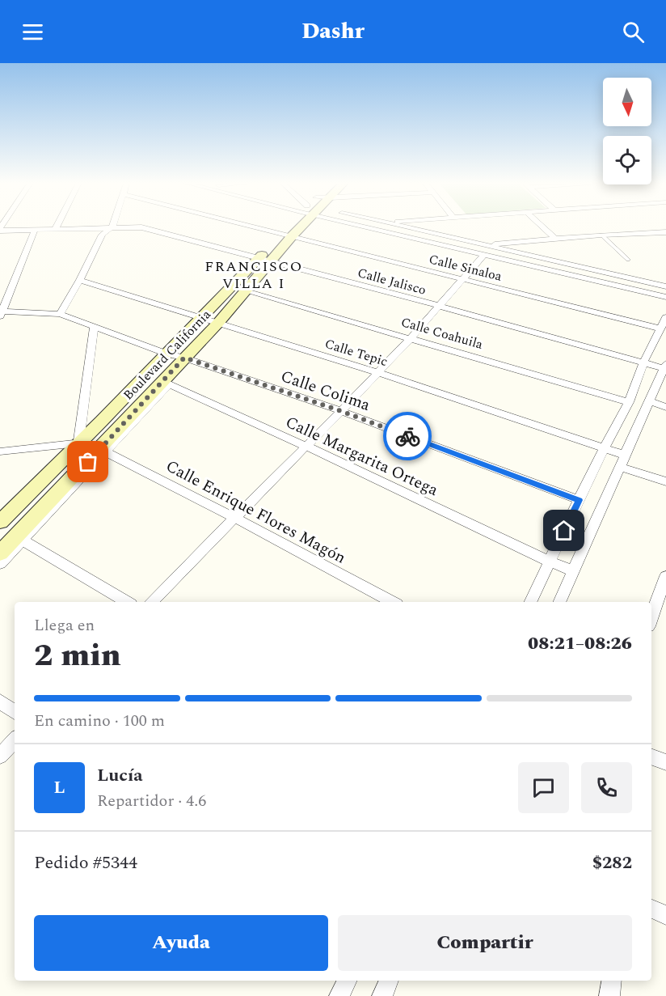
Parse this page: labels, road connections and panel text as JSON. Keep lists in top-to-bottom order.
{
  "streets": {
    "street": [
      "Calle Sinaloa",
      "Calle Jalisco",
      "Calle Coahuila",
      "Calle Tepic",
      "Boulevard California",
      "Calle Colima",
      "Calle Margarita Ortega",
      "Calle Enrique Flores Magón"
    ]
  },
  "crossings": [
    ["Calle Sinaloa", "Boulevard California"],
    ["Calle Jalisco", "Boulevard California"],
    ["Calle Coahuila", "Boulevard California"],
    ["Calle Tepic", "Boulevard California"],
    ["Boulevard California", "Calle Colima"],
    ["Boulevard California", "Calle Margarita Ortega"],
    ["Boulevard California", "Calle Enrique Flores Magón"]
  ],
  "districts": ["FRANCISCO VILLA I"],
  "north": "bottom",
  "page": {
    "header": "Dashr",
    "heading": ["2 min", "Llega en", "08:21–08:26"],
    "panel": [
      "Lucía",
      "Repartidor · 4.6",
      "Pedido #5344",
      "$282"
    ],
    "bar": "En camino · 100 m",
    "round": "L",
    "buttons": ["Ayuda", "Compartir"]
  }
}
